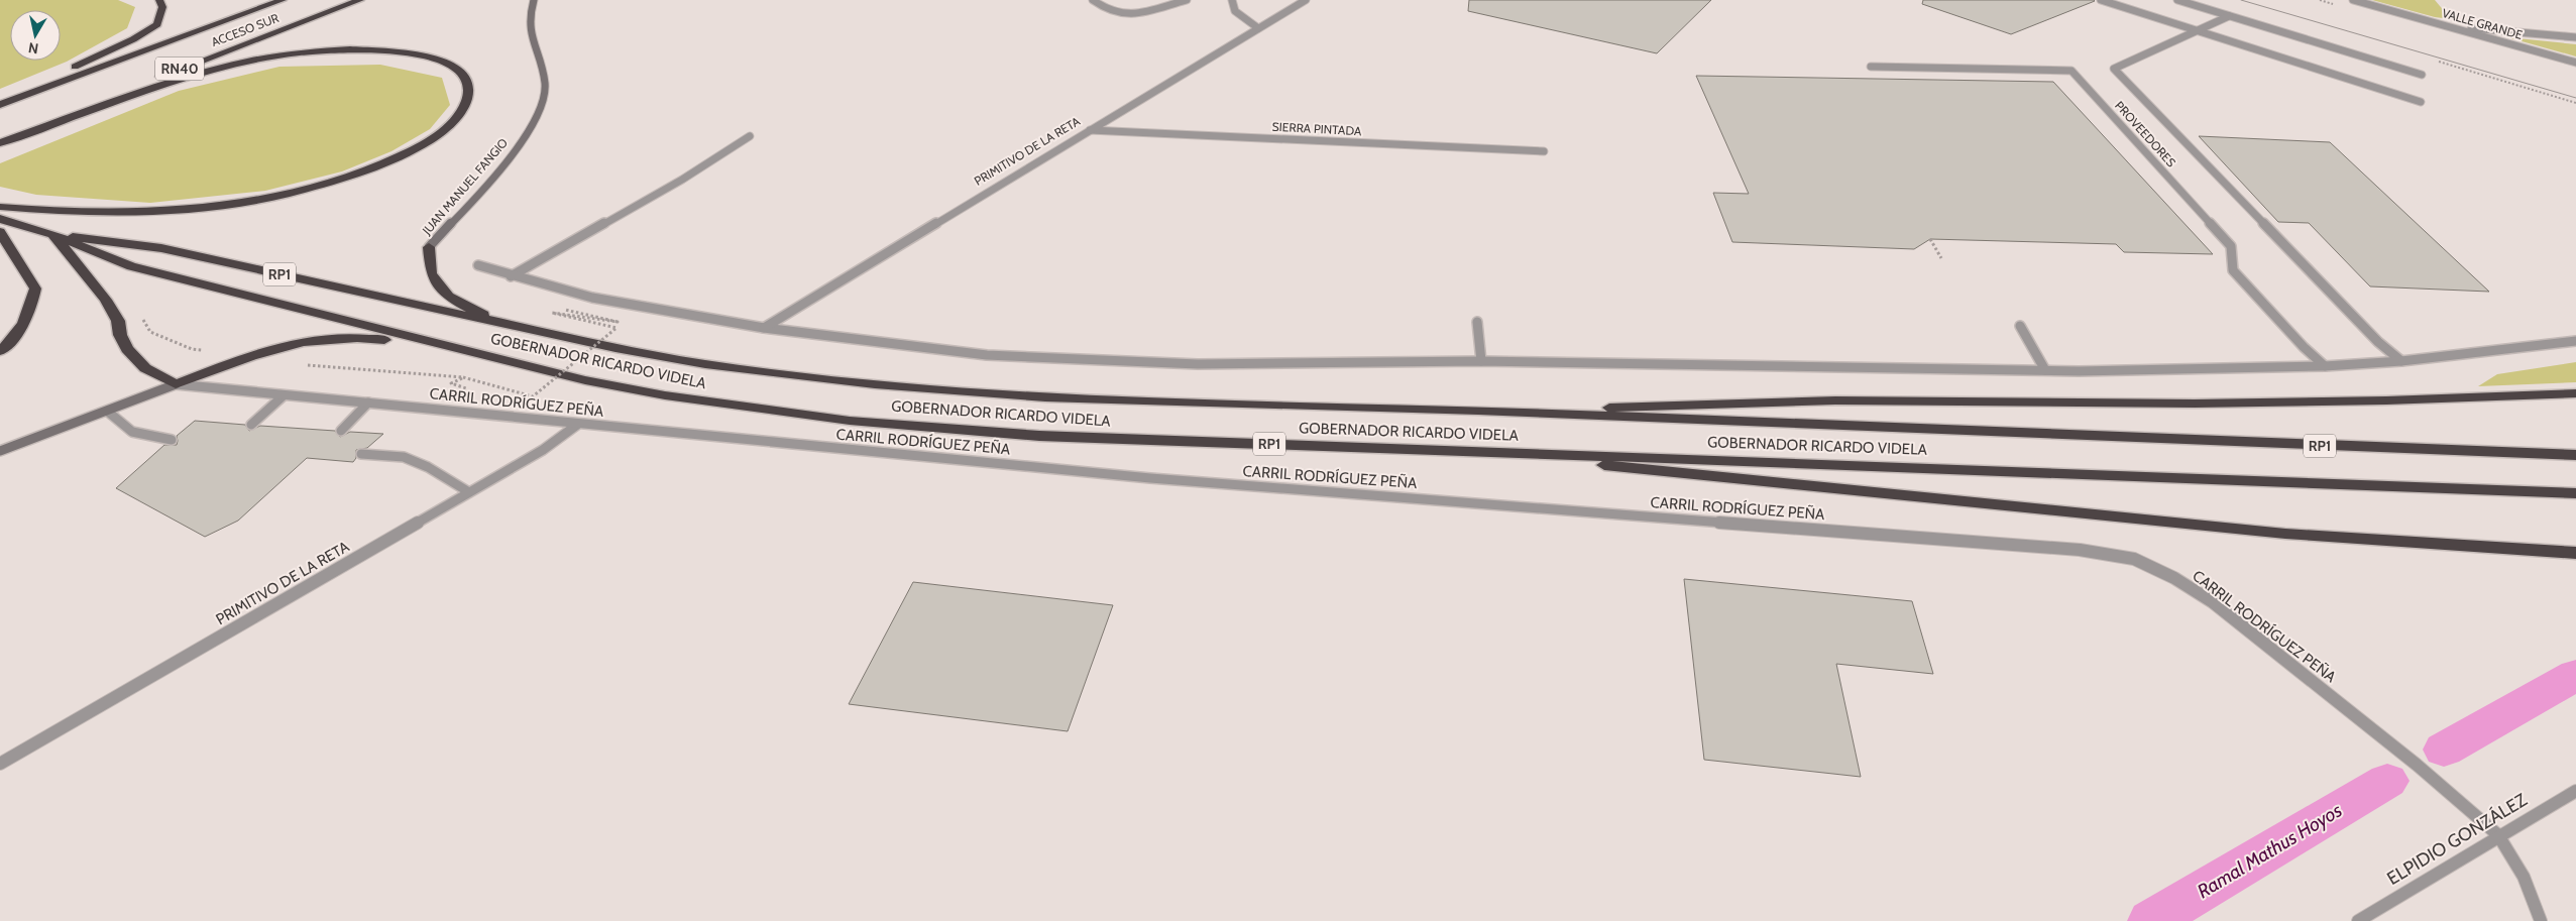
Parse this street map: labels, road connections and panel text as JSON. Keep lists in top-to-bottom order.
{
  "streets": {
    "highway": [
      "ACCESO SUR",
      "RN40",
      "RP1",
      "GOBERNADOR RICARDO VIDELA"
    ],
    "main road": ["JUAN MANUEL FANGIO"],
    "street": [
      "VALLE GRANDE",
      "SIERRA PINTADA",
      "PROVEEDORES",
      "PRIMITIVO DE LA RETA",
      "CARRIL RODRÍGUEZ PEÑA",
      "ELPIDIO GONZÁLEZ"
    ]
  },
  "crossings": [
    ["SIERRA PINTADA", "PRIMITIVO DE LA RETA"],
    ["PRIMITIVO DE LA RETA", "CARRIL RODRÍGUEZ PEÑA"],
    ["CARRIL RODRÍGUEZ PEÑA", "ELPIDIO GONZÁLEZ"]
  ],
  "water": ["Ramal Mathus Hoyos"],
  "north": "bottom"
}
